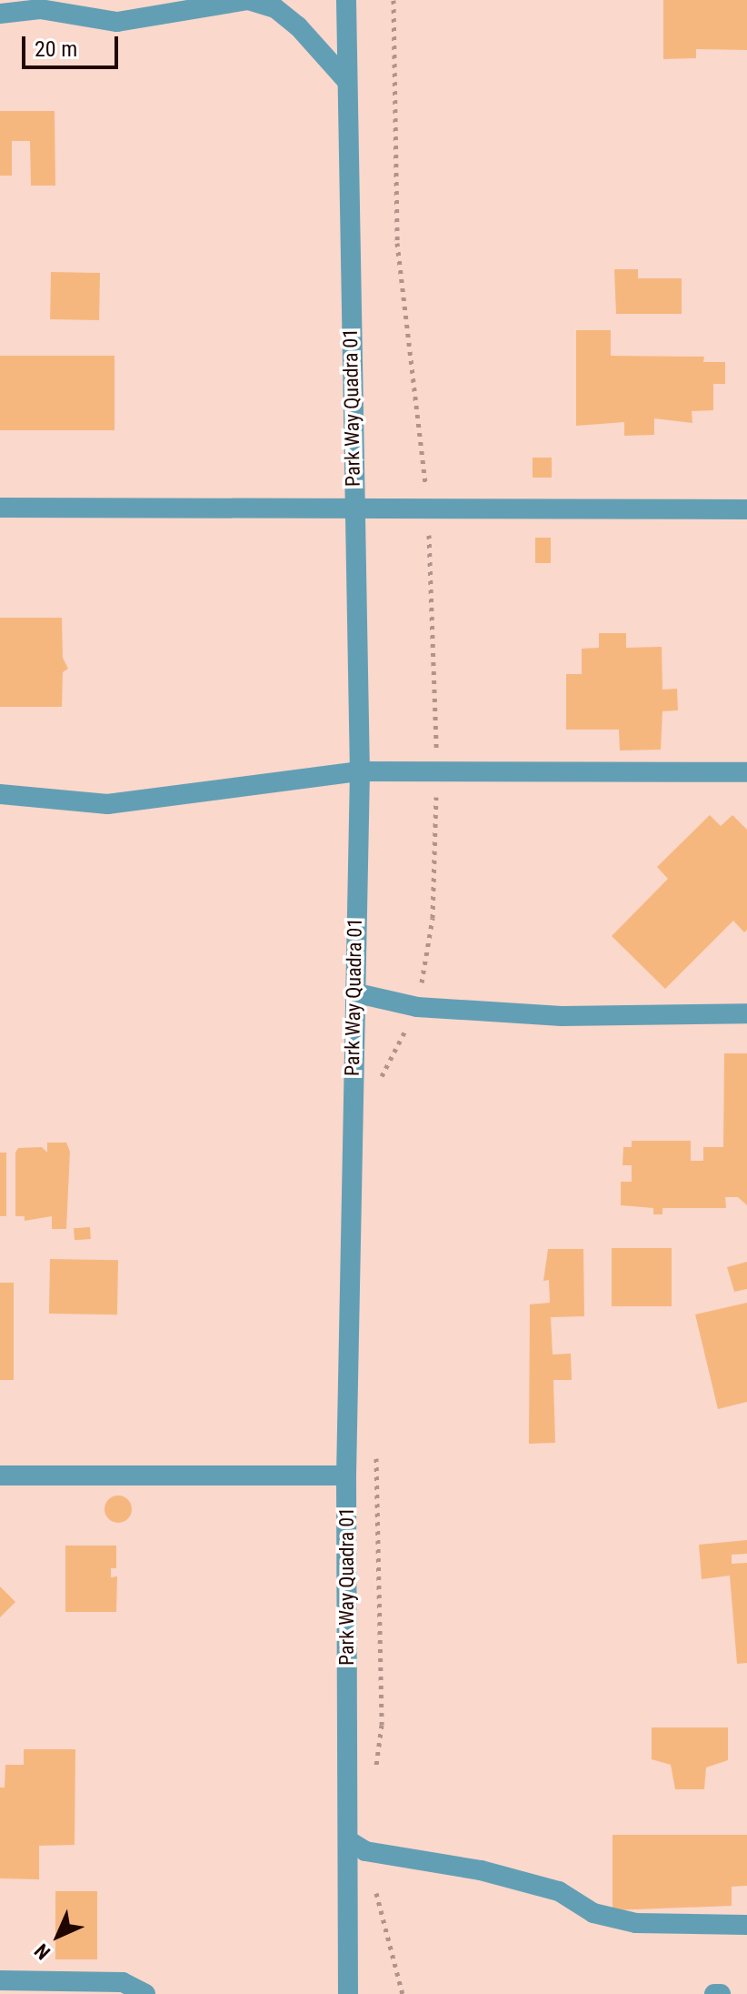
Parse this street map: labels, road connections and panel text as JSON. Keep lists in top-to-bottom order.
{
  "streets": {
    "street": ["Park Way Quadra 01"]
  },
  "scale_bar": "20 m",
  "north": "bottom left"
}
